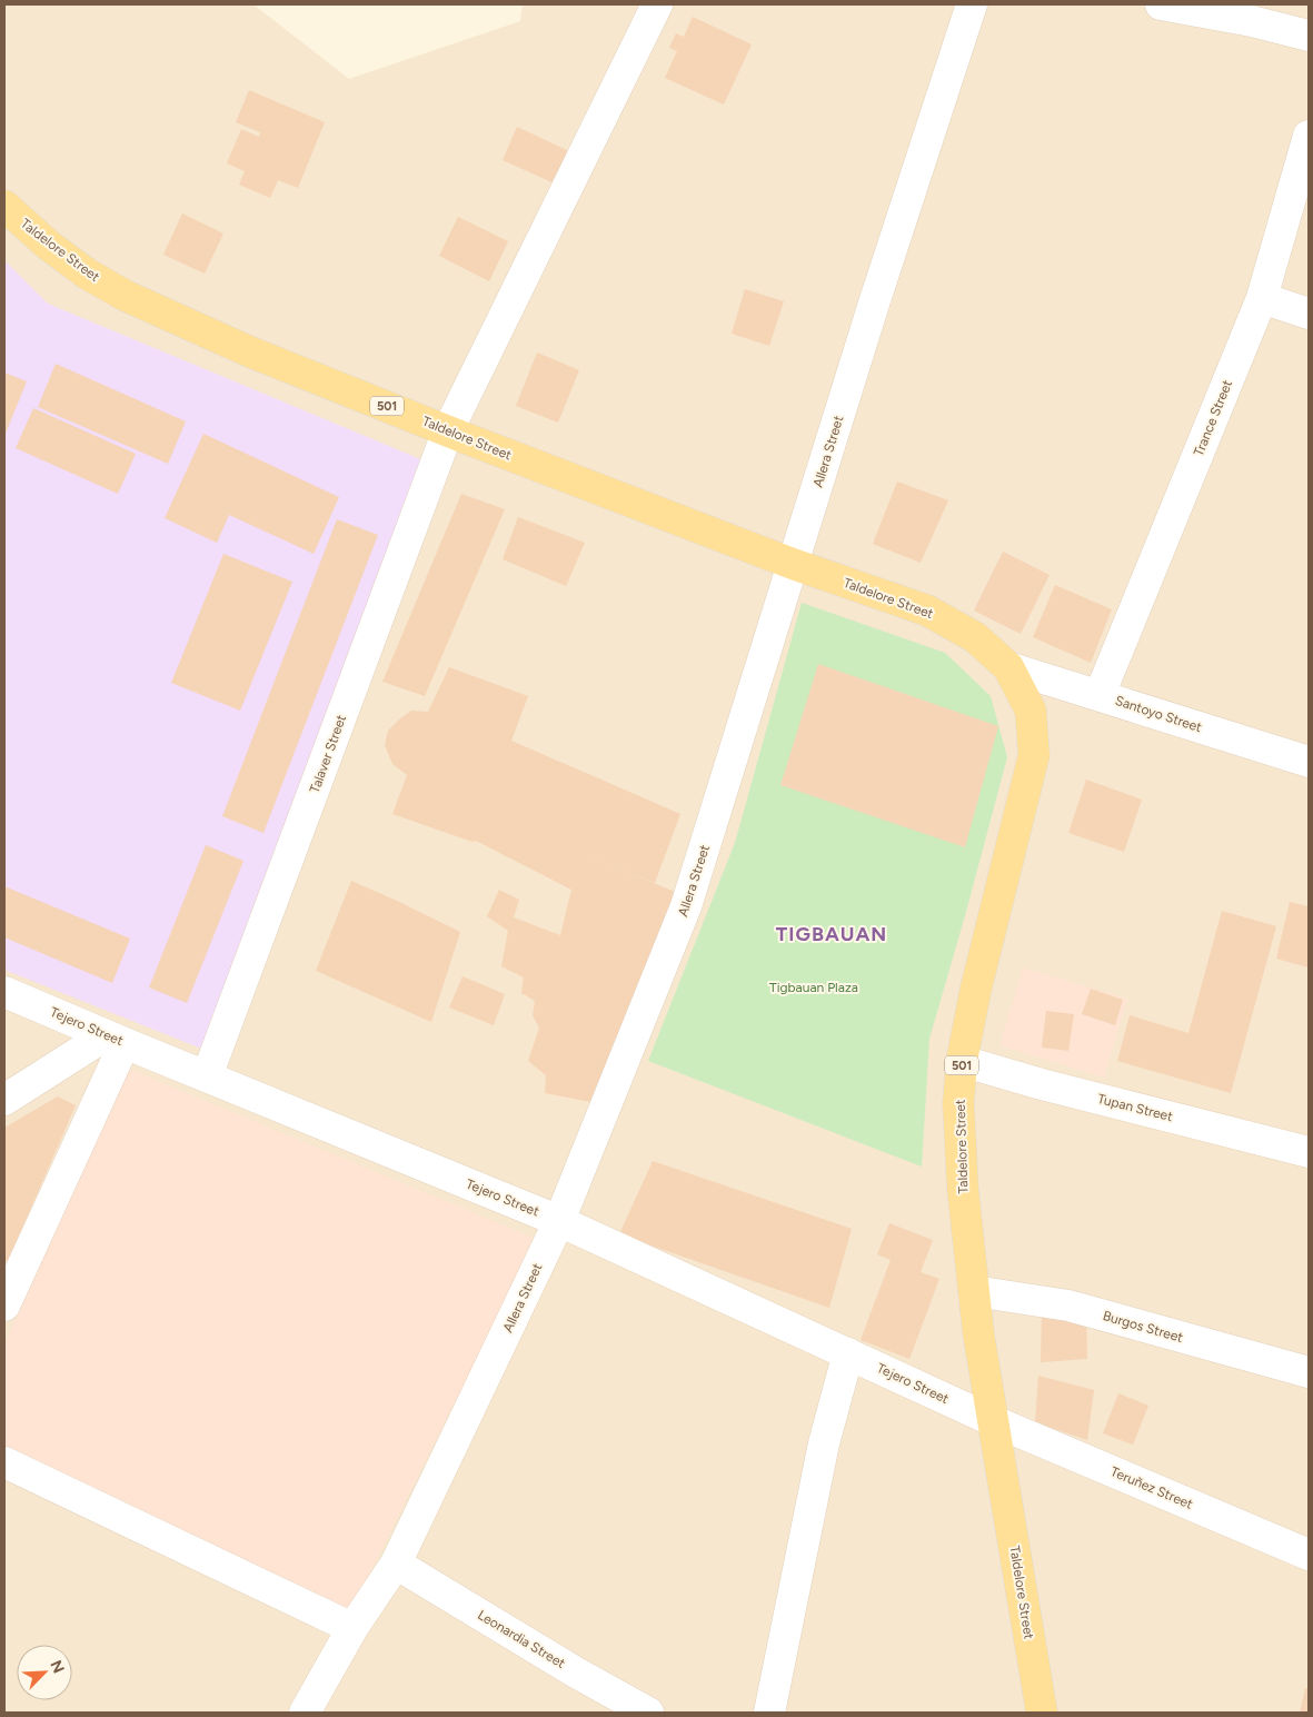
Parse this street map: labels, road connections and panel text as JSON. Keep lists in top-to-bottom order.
{
  "streets": {
    "main road": ["Taldelore Street", "501"],
    "street": [
      "Trance Street",
      "Allera Street",
      "Santoyo Street",
      "Talaver Street",
      "Tejero Street",
      "Tupan Street",
      "Burgos Street",
      "Teruñez Street",
      "Leonardia Street"
    ]
  },
  "crossings": [
    ["Taldelore Street", "Allera Street"],
    ["Taldelore Street", "Santoyo Street"],
    ["Taldelore Street", "Talaver Street"],
    ["Taldelore Street", "Tejero Street"],
    ["Taldelore Street", "Tupan Street"],
    ["Taldelore Street", "Burgos Street"],
    ["Taldelore Street", "Teruñez Street"],
    ["Trance Street", "Santoyo Street"],
    ["Allera Street", "Tejero Street"],
    ["Allera Street", "Leonardia Street"],
    ["Talaver Street", "Tejero Street"],
    ["Tejero Street", "Teruñez Street"]
  ],
  "districts": ["TIGBAUAN"],
  "parks": ["Tigbauan Plaza"],
  "north": "top right"
}
